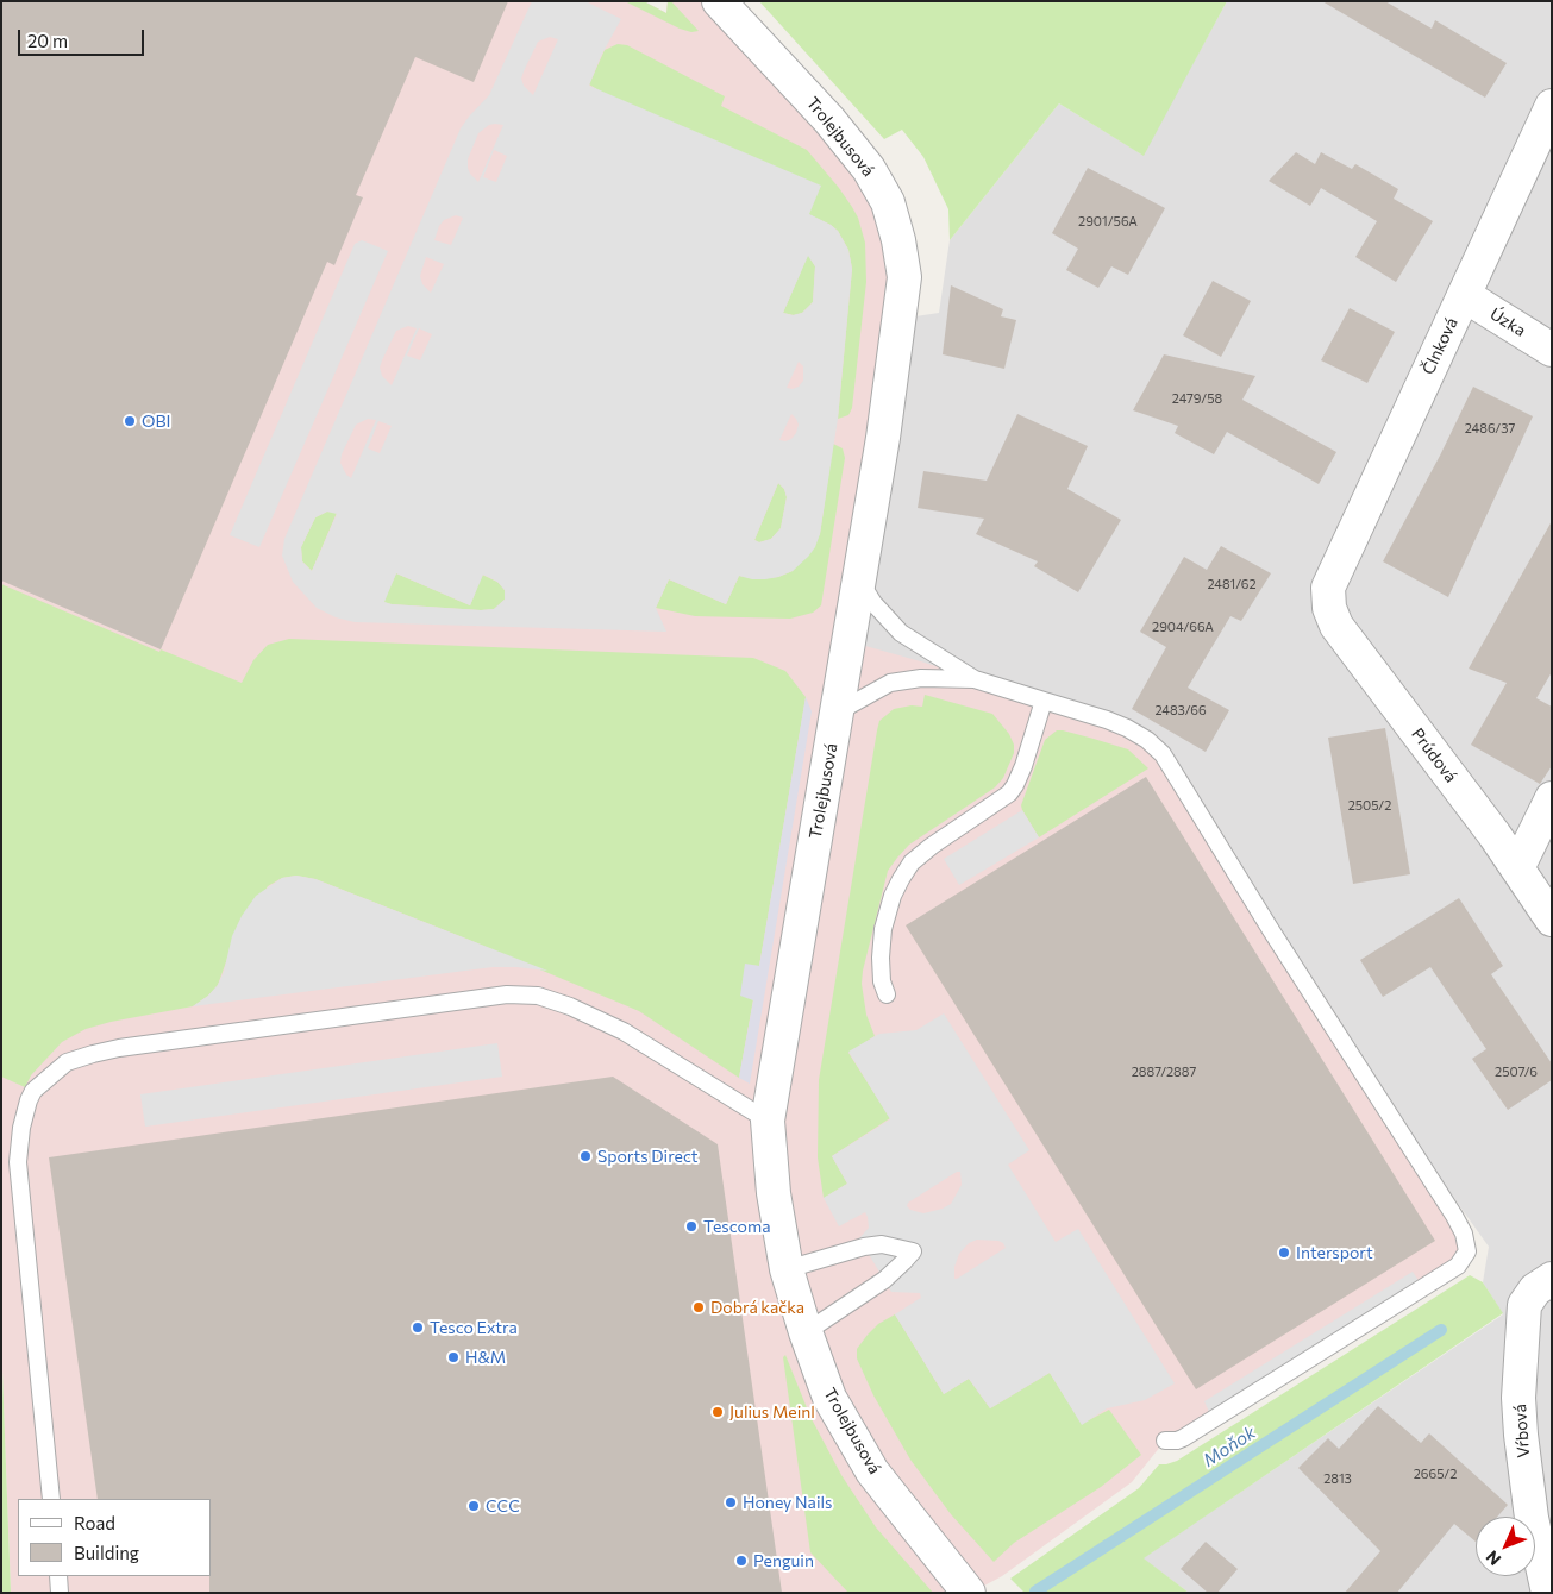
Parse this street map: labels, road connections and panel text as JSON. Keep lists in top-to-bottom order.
{
  "streets": {
    "street": [
      "Trolejbusová",
      "Úzka",
      "Člnková",
      "Prúdová",
      "Vŕbová"
    ]
  },
  "crossings": [
    ["Úzka", "Člnková"],
    ["Člnková", "Prúdová"]
  ],
  "water": ["Moňok"],
  "places": [
    "OBI",
    "Sports Direct",
    "Tescoma",
    "Intersport",
    "Dobrá kačka",
    "Tesco Extra",
    "H&M",
    "Julius Meinl",
    "Honey Nails",
    "CCC",
    "Penguin"
  ],
  "house_numbers": [
    "2901/56A",
    "2479/58",
    "2486/37",
    "2481/62",
    "2904/66A",
    "2483/66",
    "2505/2",
    "2887/2887",
    "2507/6",
    "2665/2",
    "2813"
  ],
  "legend": ["Road", "Building"],
  "scale_bar": "20 m",
  "north": "bottom left"
}
